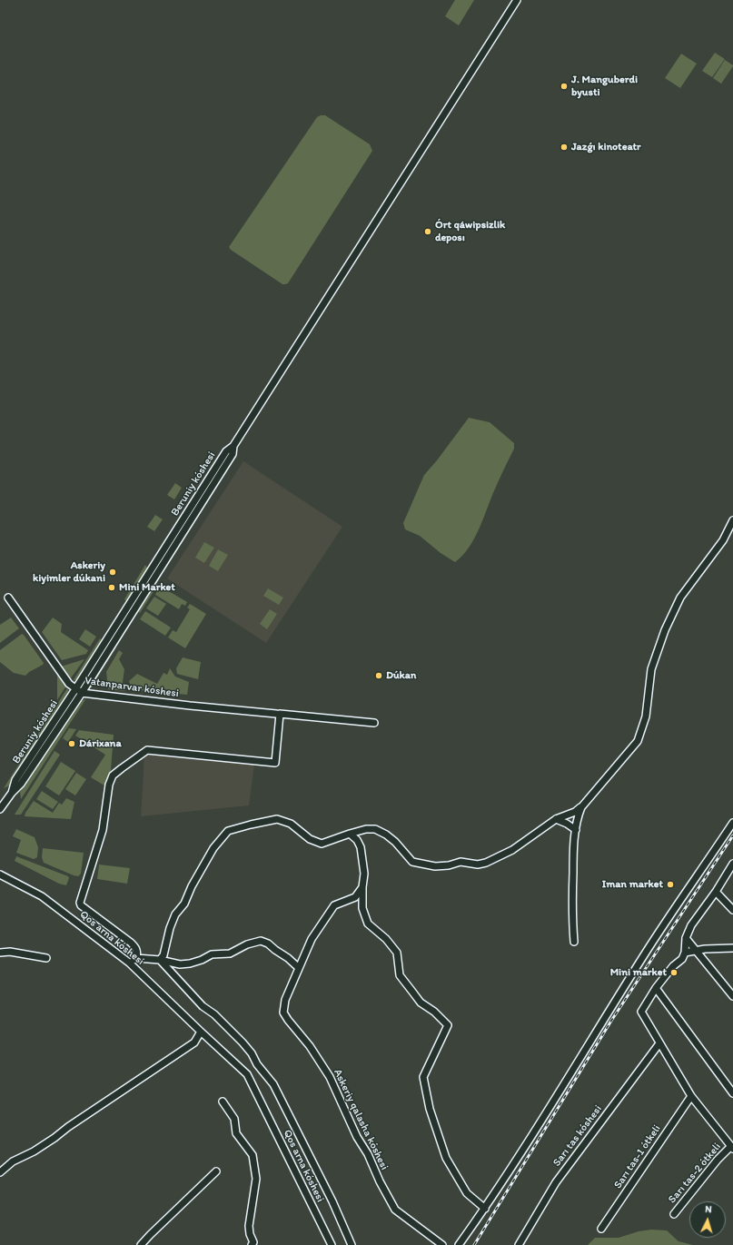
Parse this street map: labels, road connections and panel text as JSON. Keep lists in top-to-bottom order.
{
  "streets": {
    "street": [
      "Beruniy kóshesi",
      "Vatanparvar kóshesi",
      "Qos arna kóshesi",
      "Askeriy qalasha kóshesi",
      "Sarı tas kóshesi",
      "Sarı tas-1 ótkeli",
      "Sarı tas-2 ótkeli"
    ]
  },
  "crossings": [
    ["Beruniy kóshesi", "Vatanparvar kóshesi"]
  ],
  "places": [
    "J. Manguberdi byusti",
    "Jazǵı kinoteatr",
    "Órt qáwipsizlik deposı",
    "Askeriy kiyimler dúkani",
    "Mini Market",
    "Dúkan",
    "Dárixana",
    "Iman market",
    "Mini market"
  ],
  "north": "top"
}
